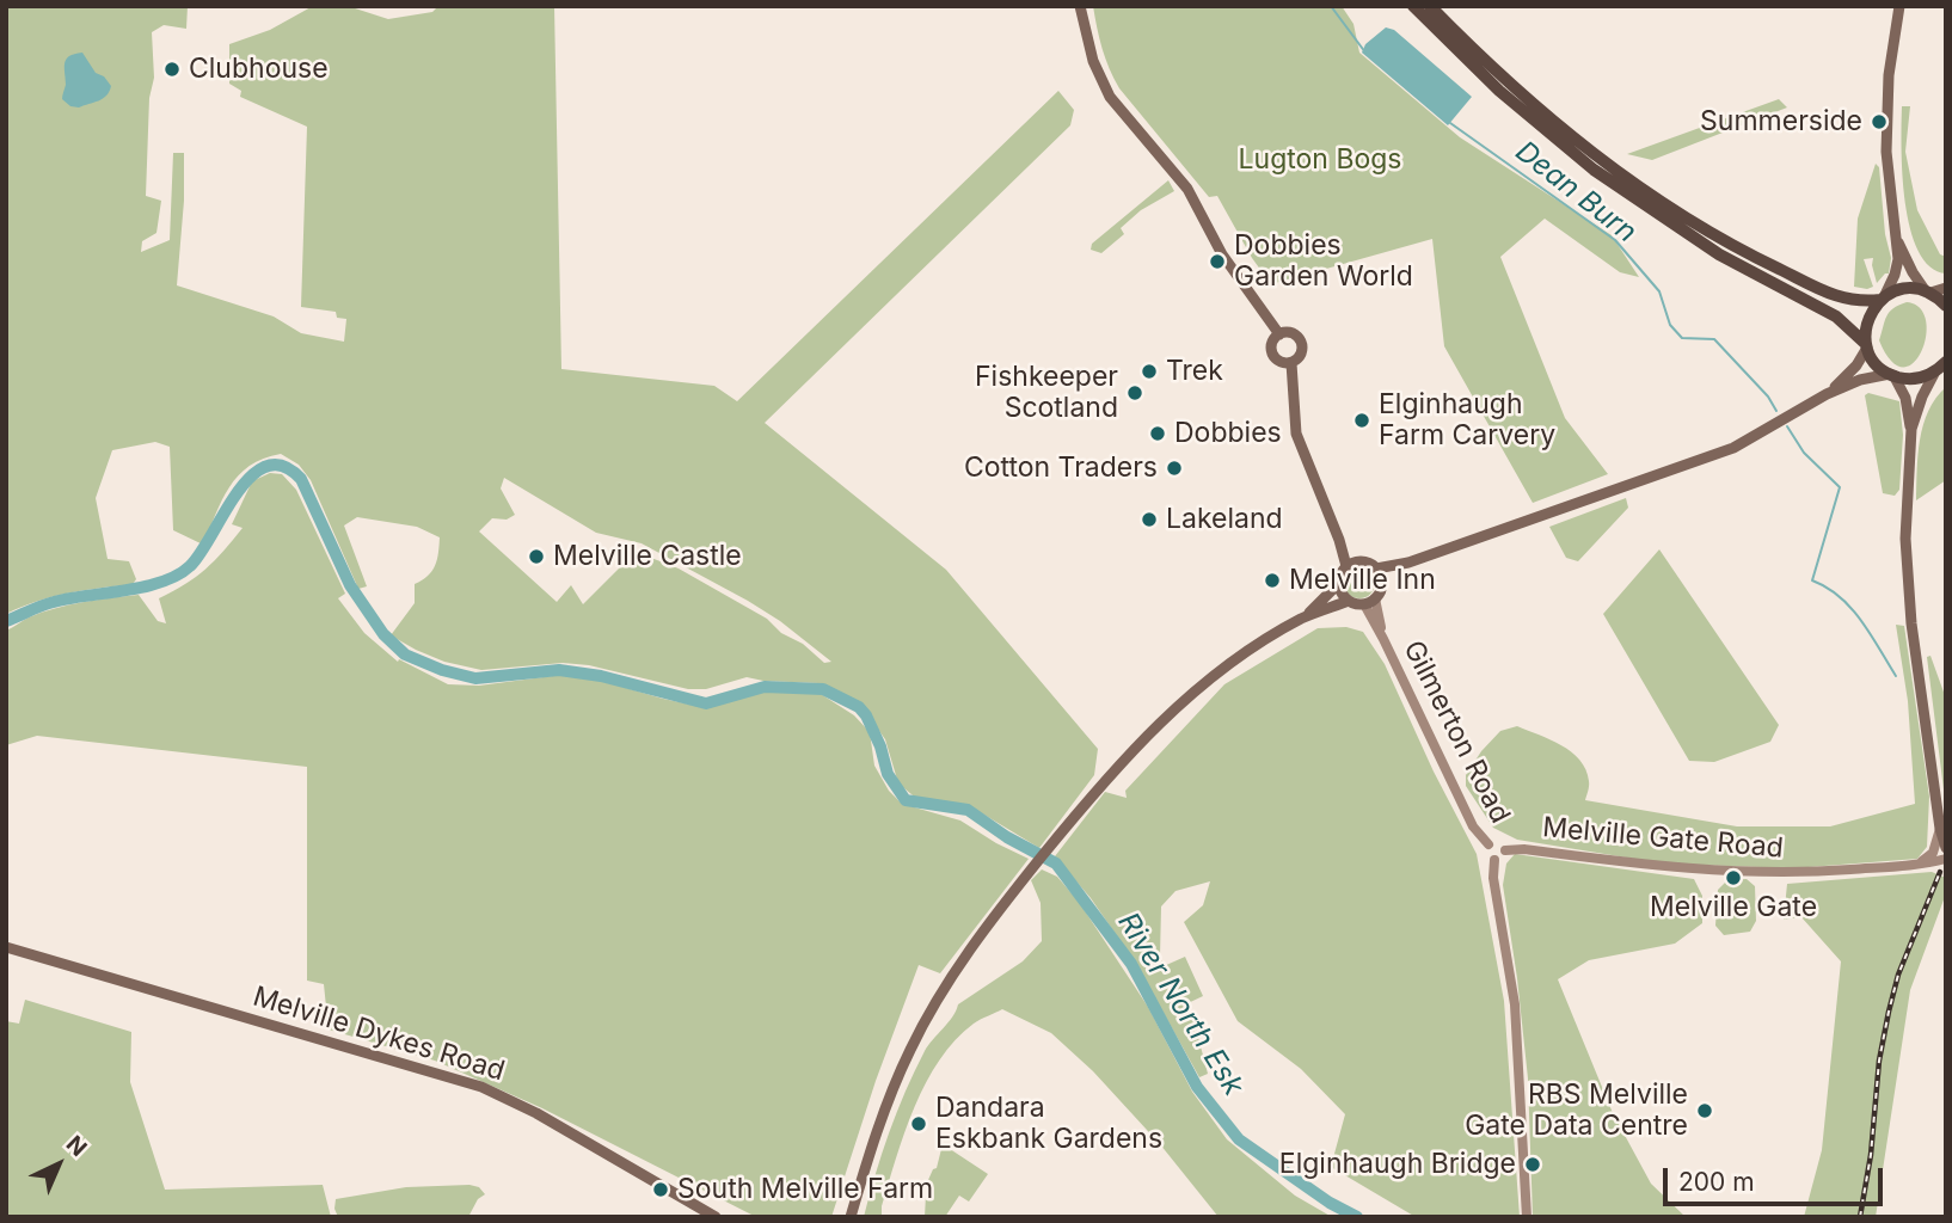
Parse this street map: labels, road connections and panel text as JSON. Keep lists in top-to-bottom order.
{
  "streets": {
    "main road": ["Gilmerton Road", "Melville Gate Road", "Melville Dykes Road"]
  },
  "crossings": [
    ["Gilmerton Road", "Melville Gate Road"]
  ],
  "water": ["Dean Burn", "River North Esk"],
  "parks": ["Lugton Bogs"],
  "places": [
    "Clubhouse",
    "Summerside",
    "Dobbies Garden World",
    "Trek",
    "Fishkeeper Scotland",
    "Elginhaugh Farm Carvery",
    "Dobbies",
    "Cotton Traders",
    "Lakeland",
    "Melville Castle",
    "Melville Inn",
    "Melville Gate",
    "RBS Melville Gate Data Centre",
    "Dandara Eskbank Gardens",
    "Elginhaugh Bridge",
    "South Melville Farm"
  ],
  "scale_bar": "200 m",
  "north": "top right"
}
